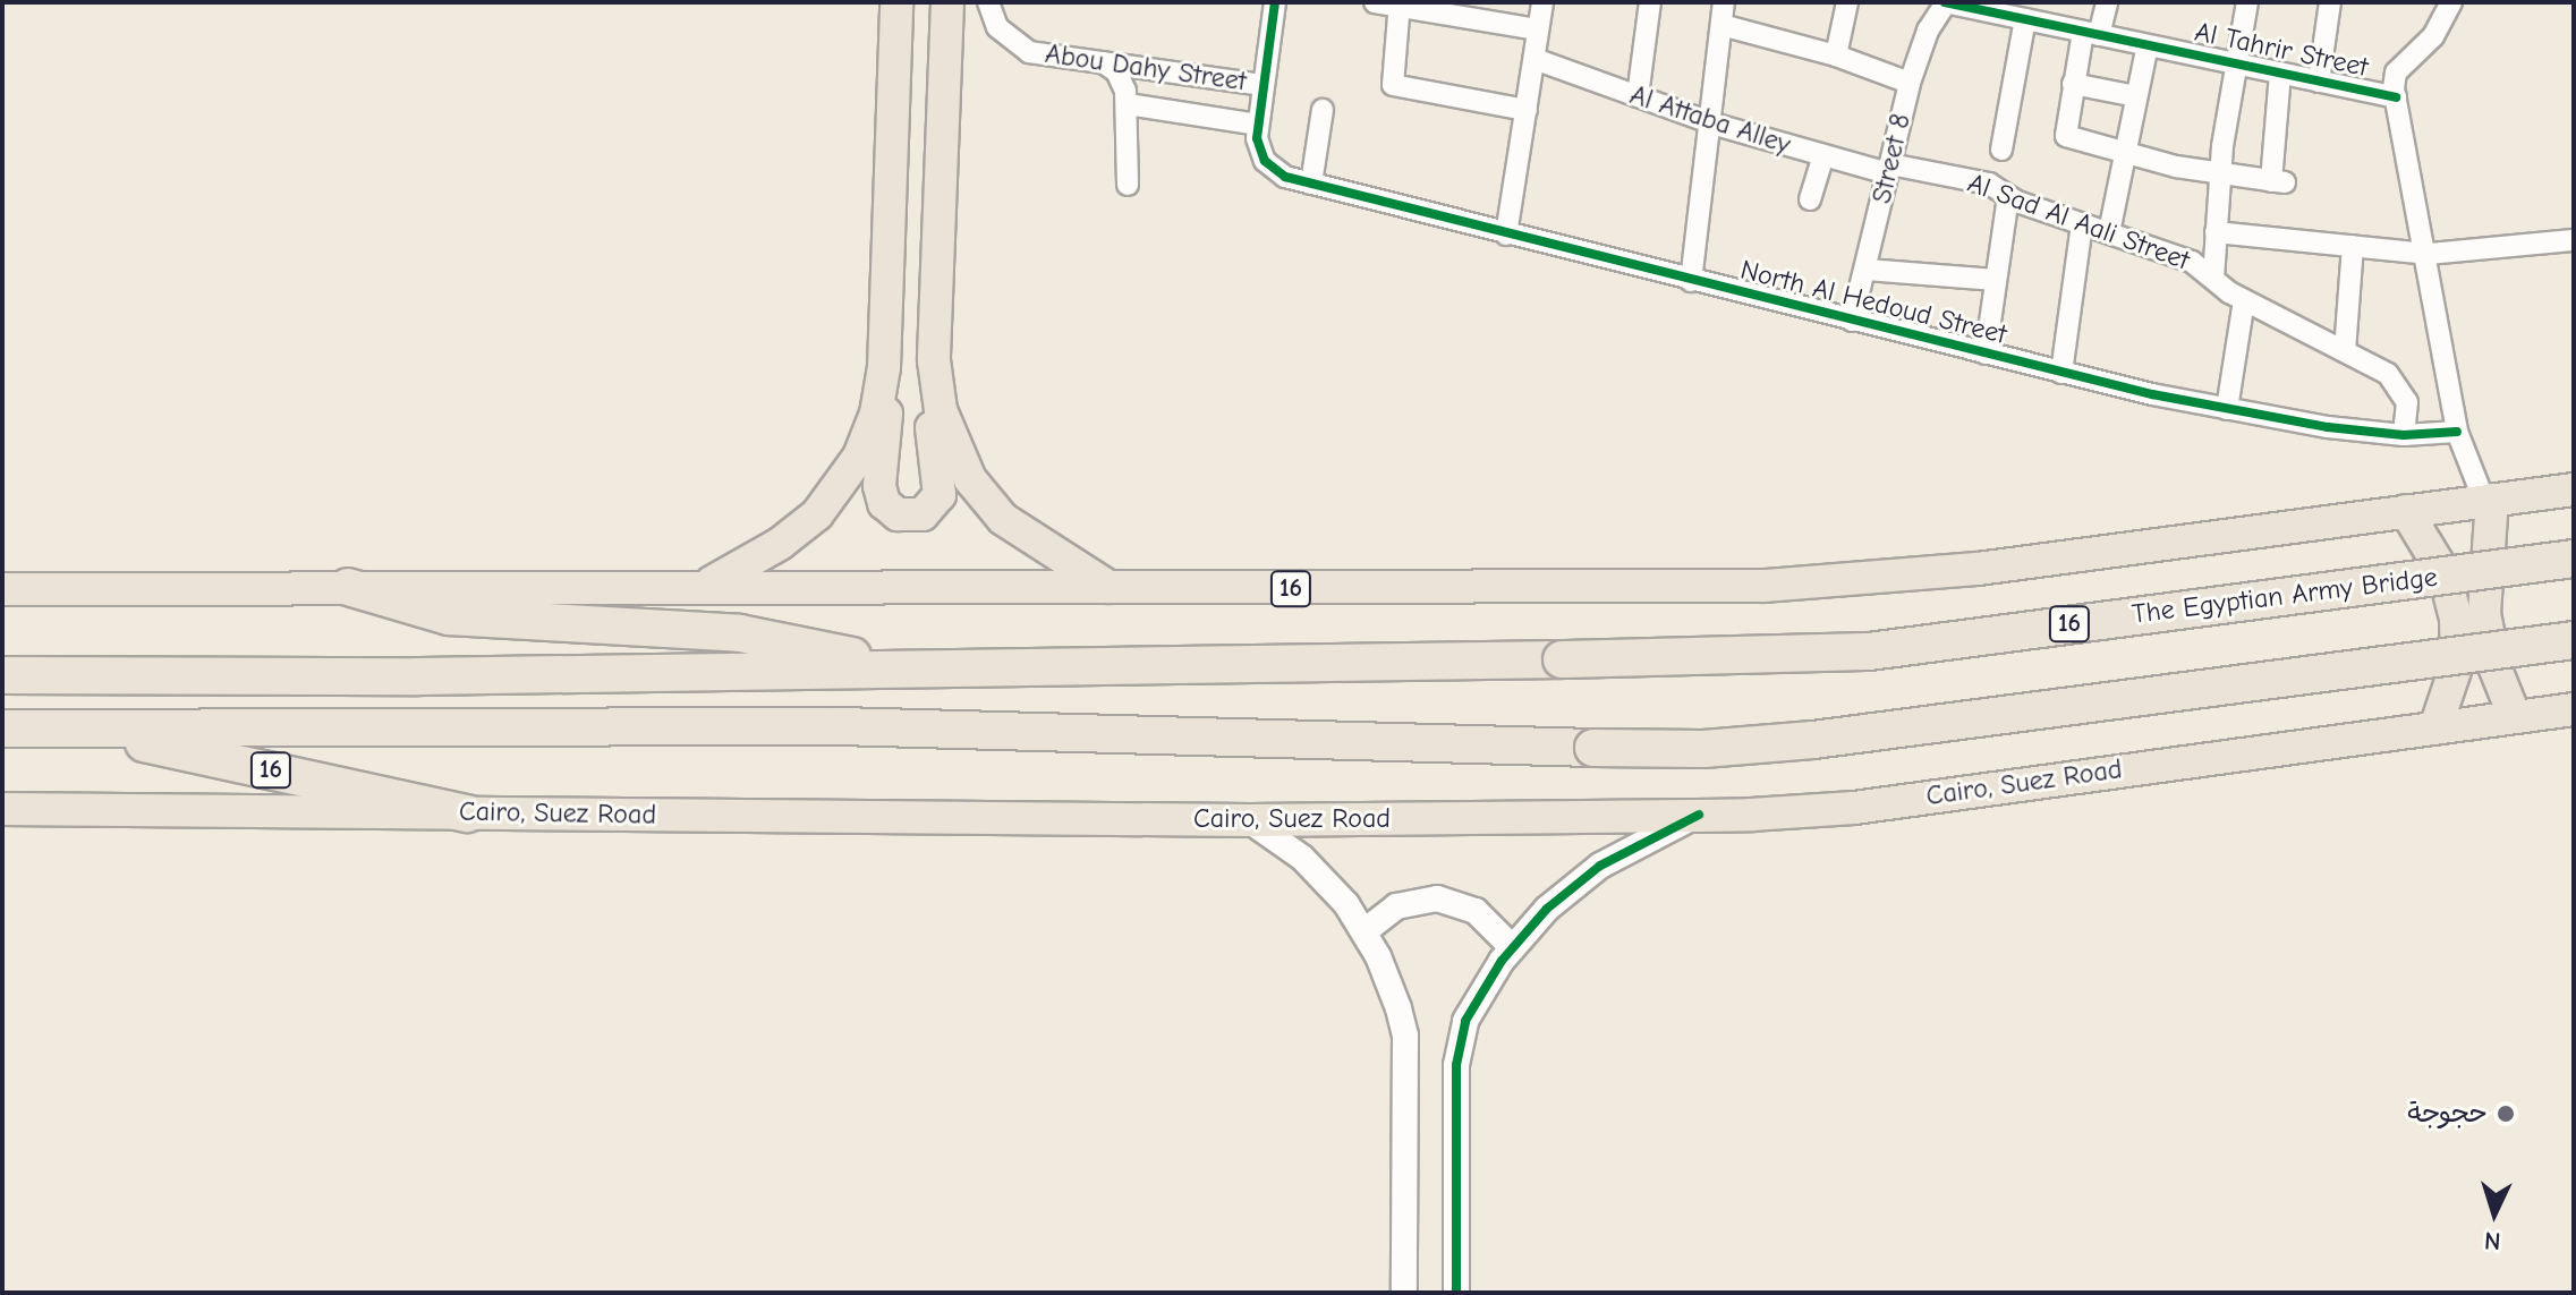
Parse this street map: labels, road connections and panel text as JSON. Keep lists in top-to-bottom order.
{
  "streets": {
    "highway": ["16", "The Egyptian Army Bridge"],
    "main road": ["Cairo, Suez Road"],
    "street": [
      "Al Tahrir Street",
      "Abou Dahy Street",
      "Al Attaba Alley",
      "Street 8",
      "Al Sad Al Aali Street",
      "North Al Hedoud Street"
    ]
  },
  "crossings": [
    ["Al Tahrir Street", "Street 8"],
    ["Al Attaba Alley", "Street 8"],
    ["Al Attaba Alley", "Al Sad Al Aali Street"],
    ["Street 8", "Al Sad Al Aali Street"],
    ["Street 8", "North Al Hedoud Street"],
    ["Al Sad Al Aali Street", "North Al Hedoud Street"],
    ["16", "The Egyptian Army Bridge"],
    ["16", "Cairo, Suez Road"]
  ],
  "places": ["حجوجة"],
  "north": "bottom"
}
